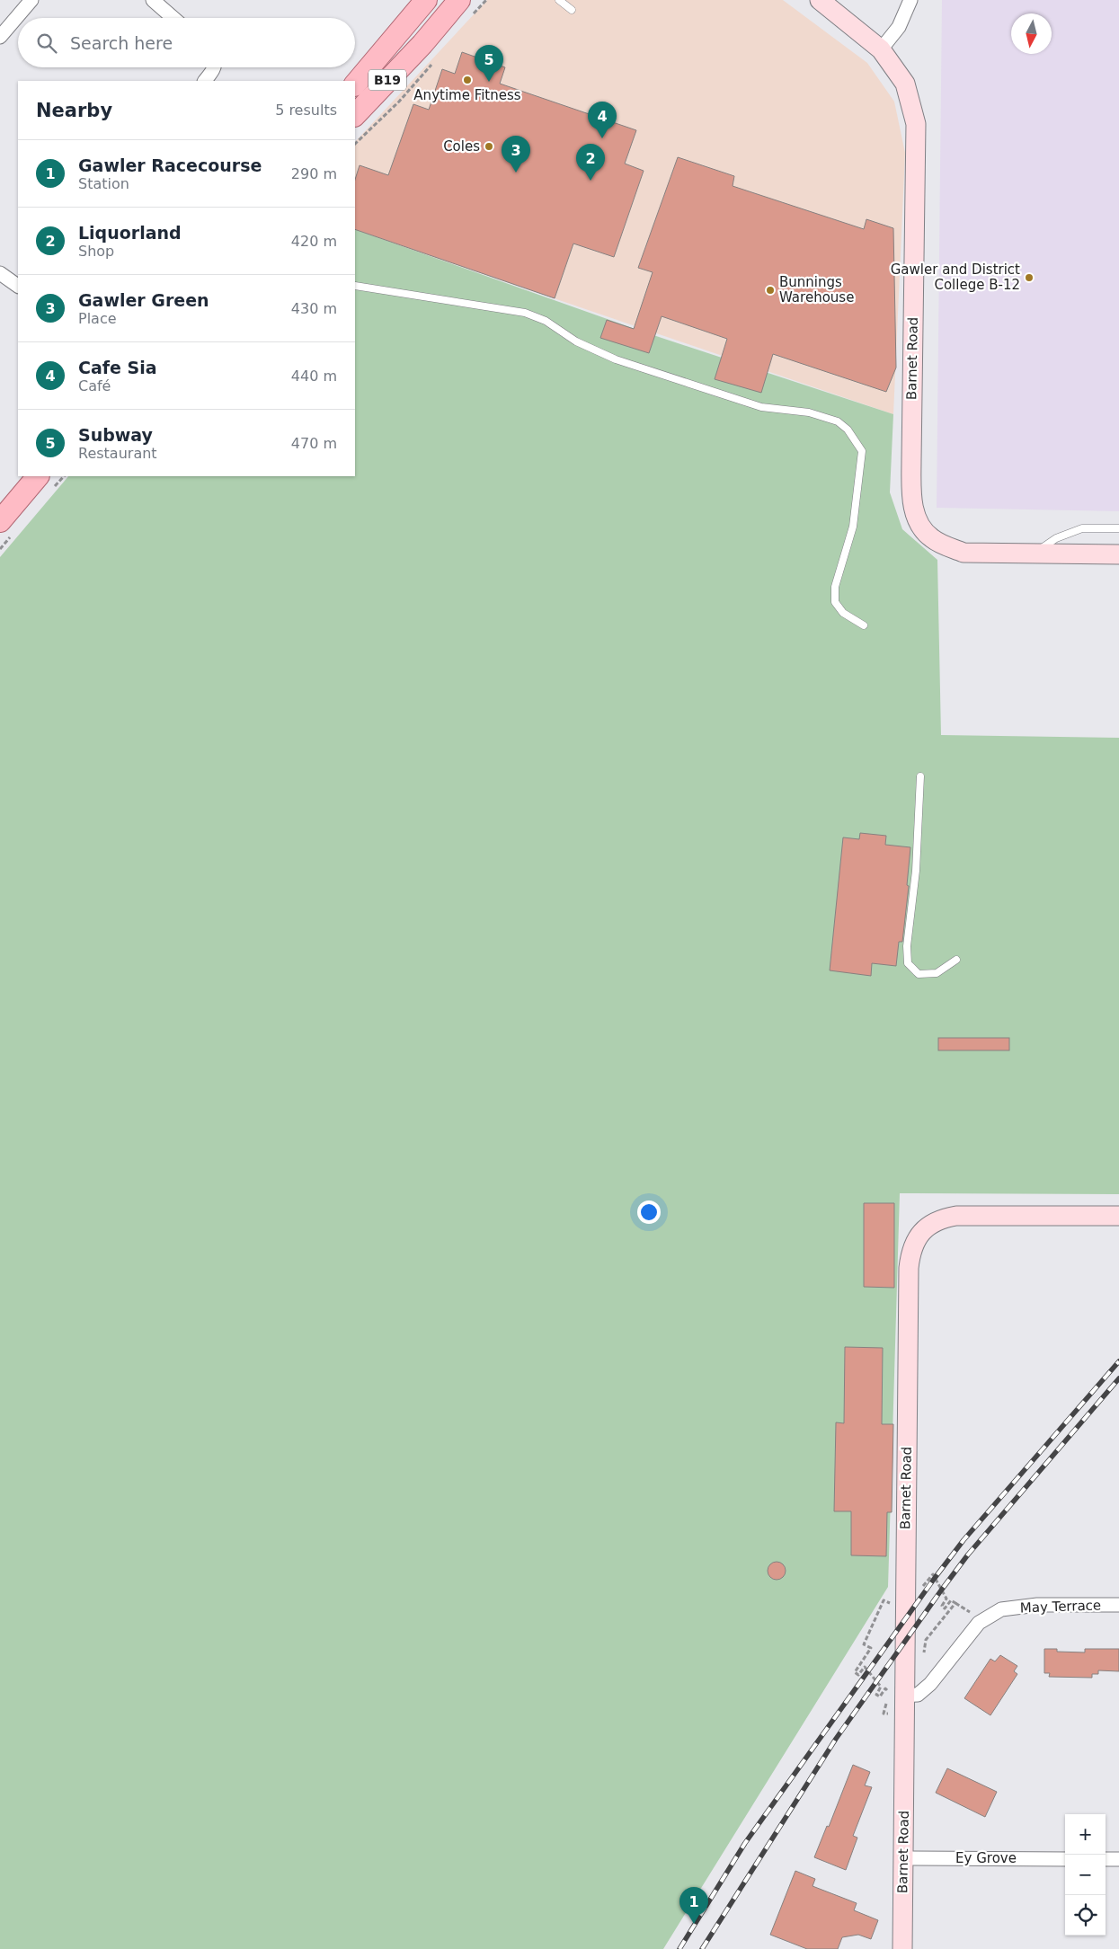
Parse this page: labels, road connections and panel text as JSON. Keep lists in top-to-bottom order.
{
  "streets": {
    "main road": ["B19"],
    "street": ["Barnet Road", "May Terrace", "Ey Grove"]
  },
  "crossings": [
    ["Barnet Road", "May Terrace"],
    ["Barnet Road", "Ey Grove"]
  ],
  "places": [
    "Anytime Fitness",
    "Coles",
    "Gawler and District College B-12",
    "Bunnings Warehouse"
  ],
  "north": "bottom",
  "page": {
    "search": "Search here",
    "pins": [
      "5",
      "4",
      "3",
      "2",
      "1"
    ],
    "heading": ["Nearby", "5 results"],
    "list": [
      {
        "mark": "1",
        "name": "Gawler Racecourse",
        "note": "Station",
        "value": "290 m"
      },
      {
        "mark": "2",
        "name": "Liquorland",
        "note": "Shop",
        "value": "420 m"
      },
      {
        "mark": "3",
        "name": "Gawler Green",
        "note": "Place",
        "value": "430 m"
      },
      {
        "mark": "4",
        "name": "Cafe Sia",
        "note": "Café",
        "value": "440 m"
      },
      {
        "mark": "5",
        "name": "Subway",
        "note": "Restaurant",
        "value": "470 m"
      }
    ],
    "map_buttons": ["+", "−"]
  }
}
